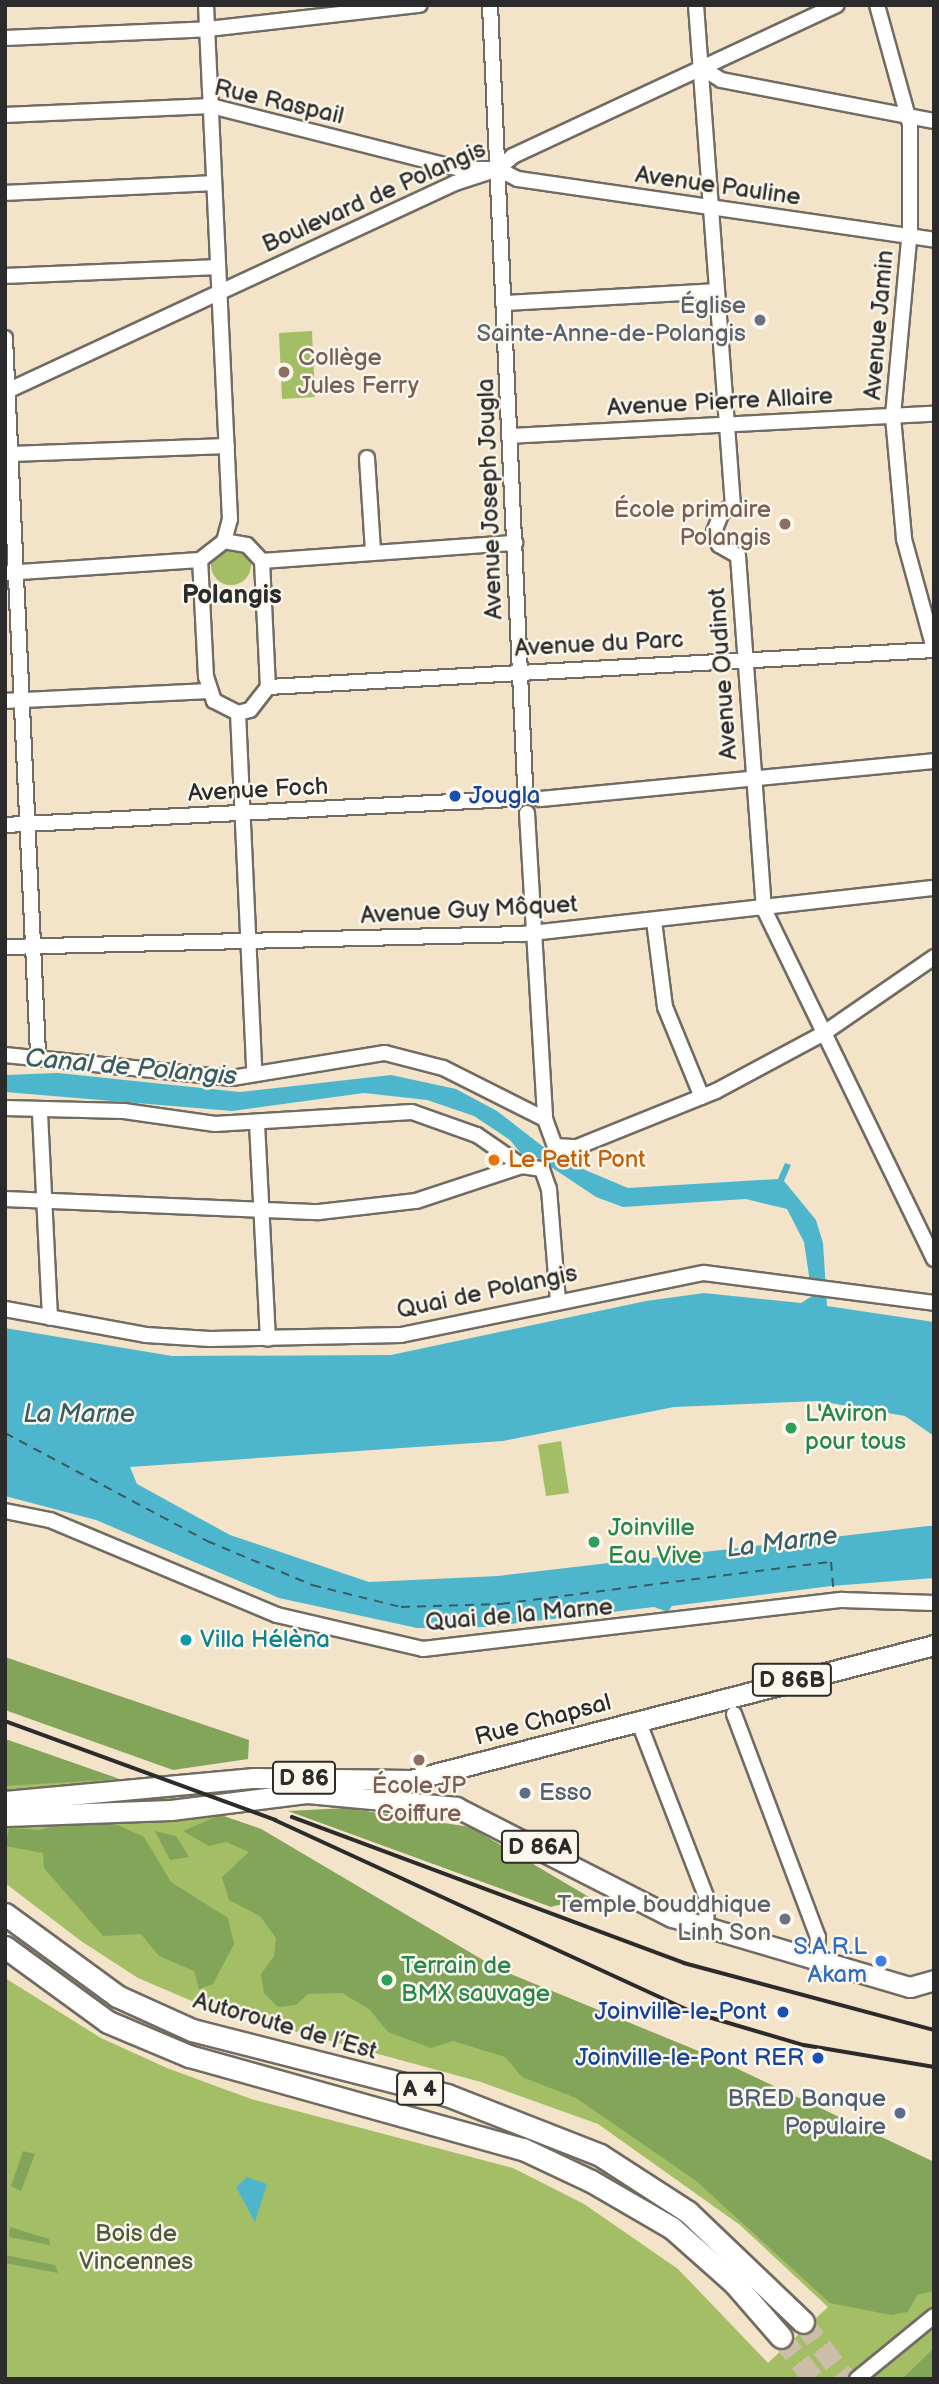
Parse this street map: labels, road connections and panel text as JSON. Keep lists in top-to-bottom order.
{
  "streets": {
    "highway": ["Autoroute de l’Est", "A 4"],
    "main road": [
      "D 86B",
      "Rue Chapsal",
      "D 86",
      "D 86A"
    ],
    "street": [
      "Rue Raspail",
      "Avenue Pauline",
      "Boulevard de Polangis",
      "Avenue Jamin",
      "Avenue Pierre Allaire",
      "Avenue Joseph Jougla",
      "Avenue du Parc",
      "Avenue Oudinot",
      "Avenue Foch",
      "Avenue Guy Môquet",
      "Quai de Polangis",
      "Quai de la Marne"
    ]
  },
  "crossings": [
    ["Rue Raspail", "Avenue Pauline"],
    ["Rue Raspail", "Boulevard de Polangis"],
    ["Rue Raspail", "Avenue Joseph Jougla"],
    ["Avenue Pauline", "Boulevard de Polangis"],
    ["Avenue Pauline", "Avenue Jamin"],
    ["Avenue Pauline", "Avenue Joseph Jougla"],
    ["Avenue Pauline", "Avenue Oudinot"],
    ["Boulevard de Polangis", "Avenue Joseph Jougla"],
    ["Boulevard de Polangis", "Avenue Oudinot"],
    ["Avenue Jamin", "Avenue Pierre Allaire"],
    ["Avenue Jamin", "Avenue du Parc"],
    ["Avenue Pierre Allaire", "Avenue Joseph Jougla"],
    ["Avenue Pierre Allaire", "Avenue Oudinot"],
    ["Avenue Joseph Jougla", "Avenue du Parc"],
    ["Avenue du Parc", "Avenue Oudinot"],
    ["Avenue Oudinot", "Avenue Guy Môquet"]
  ],
  "districts": ["Polangis"],
  "water": ["Canal de Polangis", "La Marne"],
  "parks": ["Bois de Vincennes"],
  "places": [
    "Église Sainte-Anne-de-Polangis",
    "Collège Jules Ferry",
    "École primaire Polangis",
    "Jougla",
    "Le Petit Pont",
    "L'Aviron pour tous",
    "Joinville Eau Vive",
    "Villa Hélèna",
    "École JP Coiffure",
    "Esso",
    "Temple bouddhique Linh Son",
    "S.A.R.L Akam",
    "Terrain de BMX sauvage",
    "Joinville-le-Pont",
    "Joinville-le-Pont RER",
    "BRED Banque Populaire"
  ]
}
